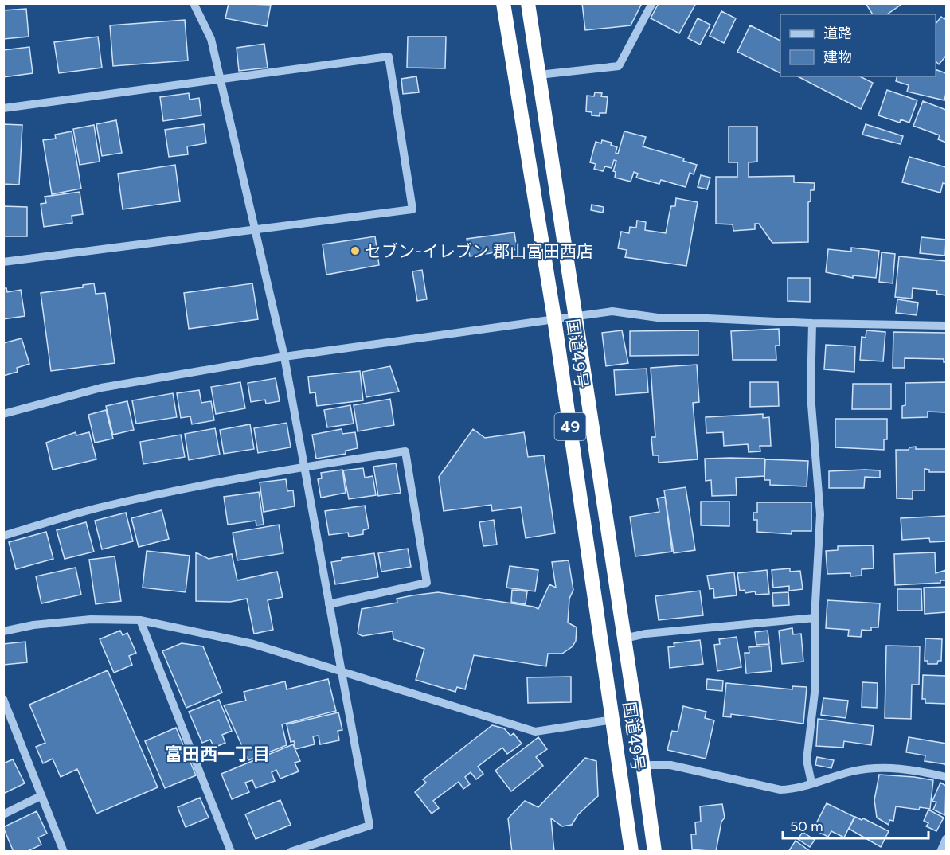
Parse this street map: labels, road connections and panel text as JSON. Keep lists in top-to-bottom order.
{
  "streets": {
    "highway": ["国道49号", "49"]
  },
  "districts": ["富田西一丁目"],
  "places": ["セブン-イレブン 郡山富田西店"],
  "legend": ["道路", "建物"],
  "scale_bar": "50 m"
}
